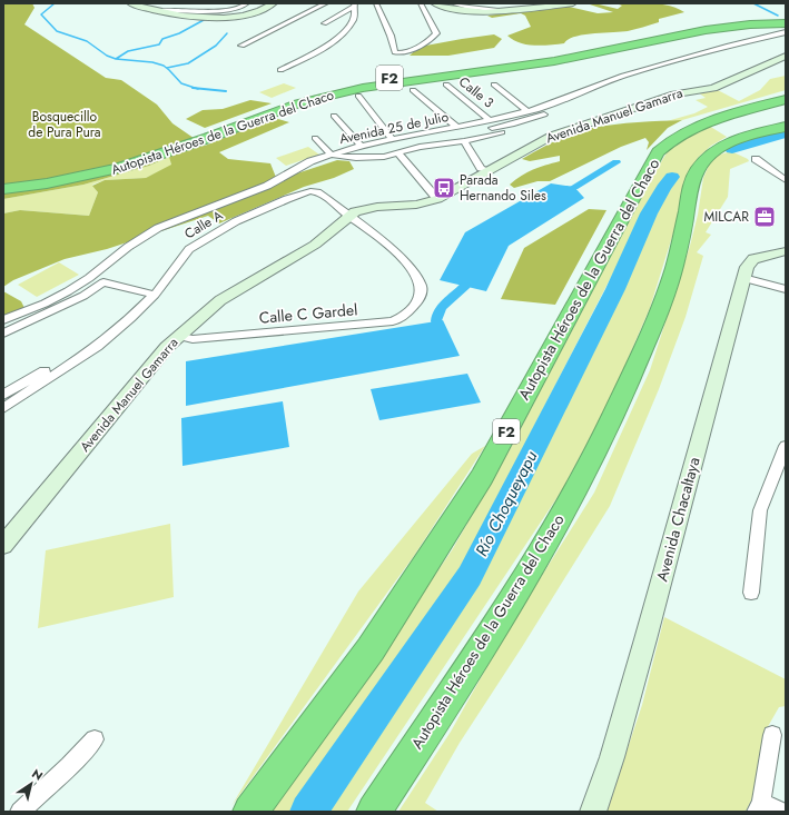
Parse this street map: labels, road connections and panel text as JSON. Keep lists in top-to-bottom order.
{
  "streets": {
    "highway": ["F2", "Autopista Héroes de la Guerra del Chaco"],
    "main road": ["Avenida Manuel Gamarra", "Avenida Chacaltaya"],
    "street": [
      "Calle 3",
      "Avenida 25 de Julio",
      "Calle A",
      "Calle C Gardel"
    ]
  },
  "crossings": [
    ["Calle 3", "Avenida 25 de Julio"],
    ["Avenida Manuel Gamarra", "Calle A"],
    ["Avenida Manuel Gamarra", "Calle C Gardel"],
    ["Calle A", "Calle C Gardel"]
  ],
  "water": ["Río Choqueyapu"],
  "parks": ["Bosquecillo de Pura Pura"],
  "places": {
    "bus stop": ["Parada Hernando Siles"],
    "office": ["MILCAR"]
  },
  "north": "top right"
}
